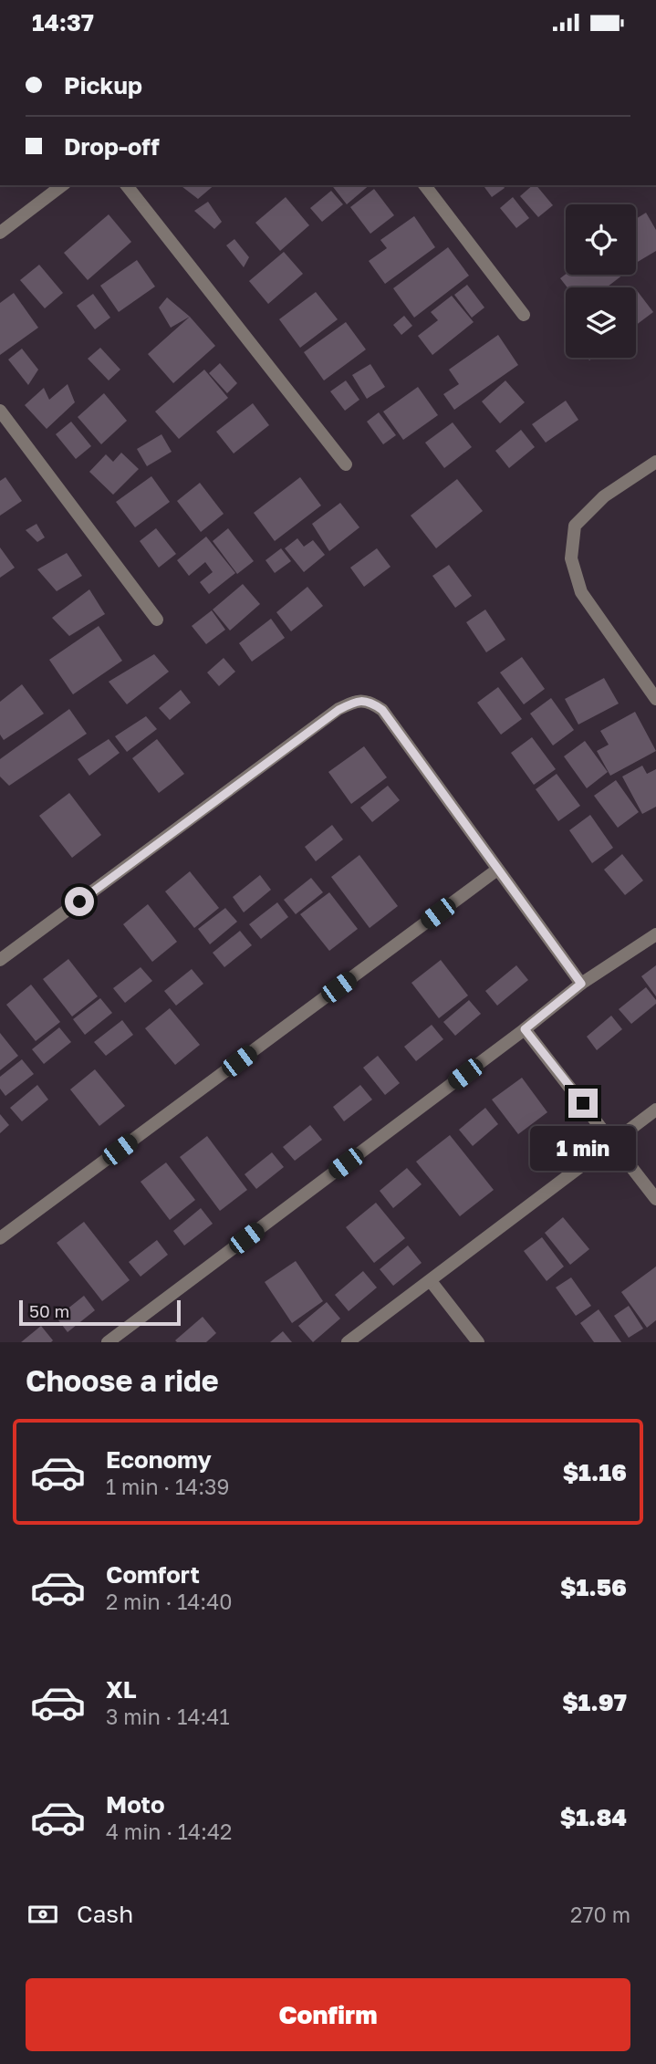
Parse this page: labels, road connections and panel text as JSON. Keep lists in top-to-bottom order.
{
  "scale_bar": "50 m",
  "page": {
    "status": "14:37",
    "banner": ["Pickup", "Drop-off"],
    "bubble": "1 min",
    "scale": "50 m",
    "heading": "Choose a ride",
    "list": [
      {
        "name": "Economy",
        "note": "1 min · 14:39",
        "value": "$1.16"
      },
      {
        "name": "Comfort",
        "note": "2 min · 14:40",
        "value": "$1.56"
      },
      {
        "name": "XL",
        "note": "3 min · 14:41",
        "value": "$1.97"
      },
      {
        "name": "Moto",
        "note": "4 min · 14:42",
        "value": "$1.84"
      }
    ],
    "pay": ["Cash", "270 m"],
    "buttons": "Confirm"
  }
}
